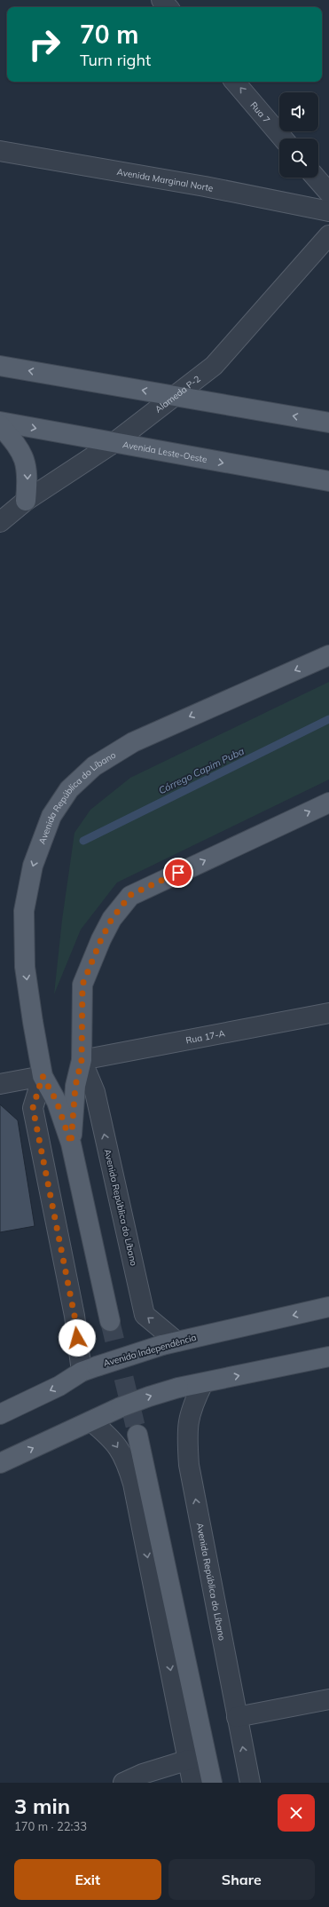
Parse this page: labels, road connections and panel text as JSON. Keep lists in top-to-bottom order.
{
  "streets": {
    "main road": ["Avenida Leste-Oeste", "Avenida República do Líbano", "Avenida Independência"],
    "street": [
      "Rua 7",
      "Avenida Marginal Norte",
      "Alameda P-2",
      "Rua 17-A"
    ]
  },
  "crossings": [
    ["Alameda P-2", "Avenida Leste-Oeste"],
    ["Avenida República do Líbano", "Rua 17-A"],
    ["Avenida República do Líbano", "Avenida Independência"]
  ],
  "one_way": ["Rua 7"],
  "water": ["Córrego Capim Puba"],
  "page": {
    "turn": ["70 m", "Turn right"],
    "heading": ["3 min", "170 m · 22:33"],
    "buttons": ["Exit", "Share"]
  }
}
